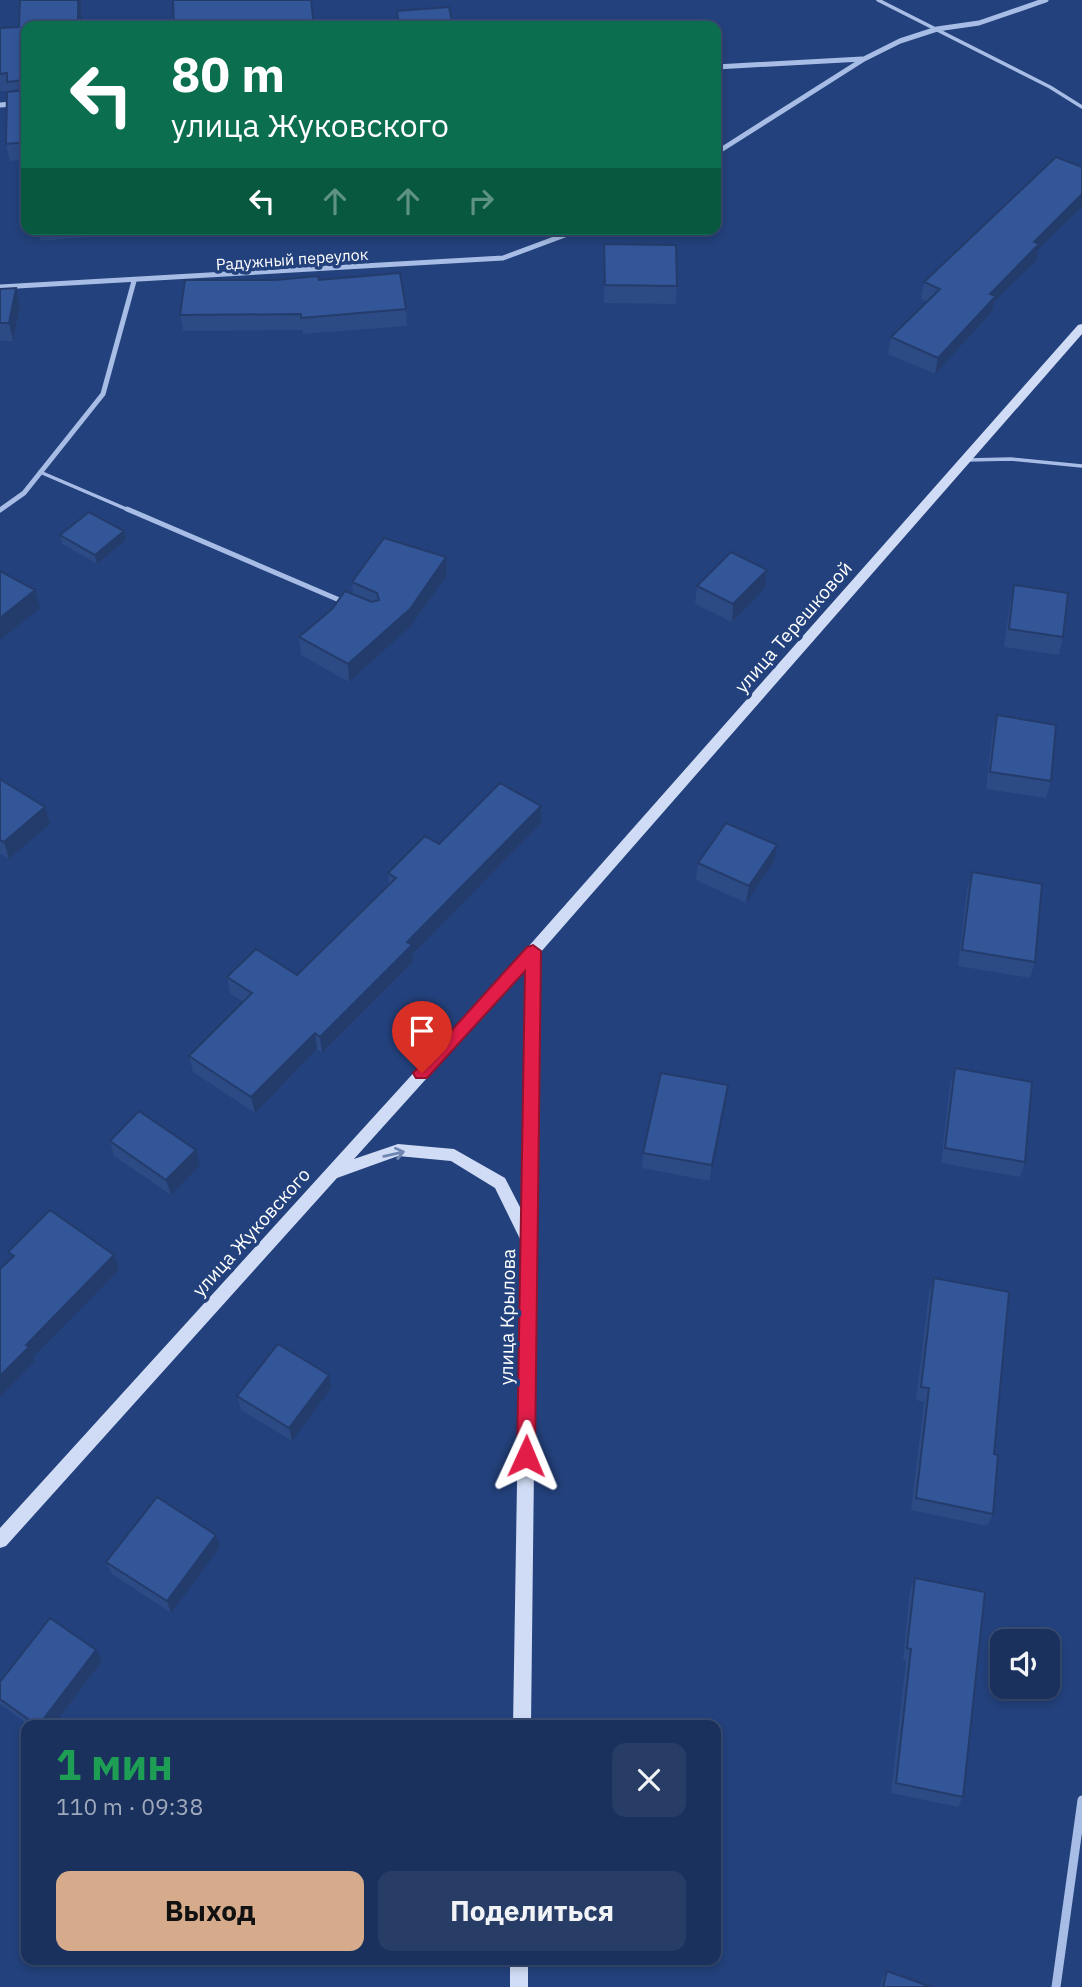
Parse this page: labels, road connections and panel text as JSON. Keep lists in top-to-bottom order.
{
  "streets": {
    "main road": ["улица Терешковой", "улица Жуковского", "улица Крылова"],
    "street": ["Радужный переулок"]
  },
  "crossings": [
    ["улица Терешковой", "улица Жуковского"],
    ["улица Терешковой", "улица Крылова"],
    ["улица Жуковского", "улица Крылова"]
  ],
  "page": {
    "turn": ["80 m", "улица Жуковского"],
    "heading": ["1 мин", "110 m · 09:38"],
    "buttons": ["Выход", "Поделиться"]
  }
}
